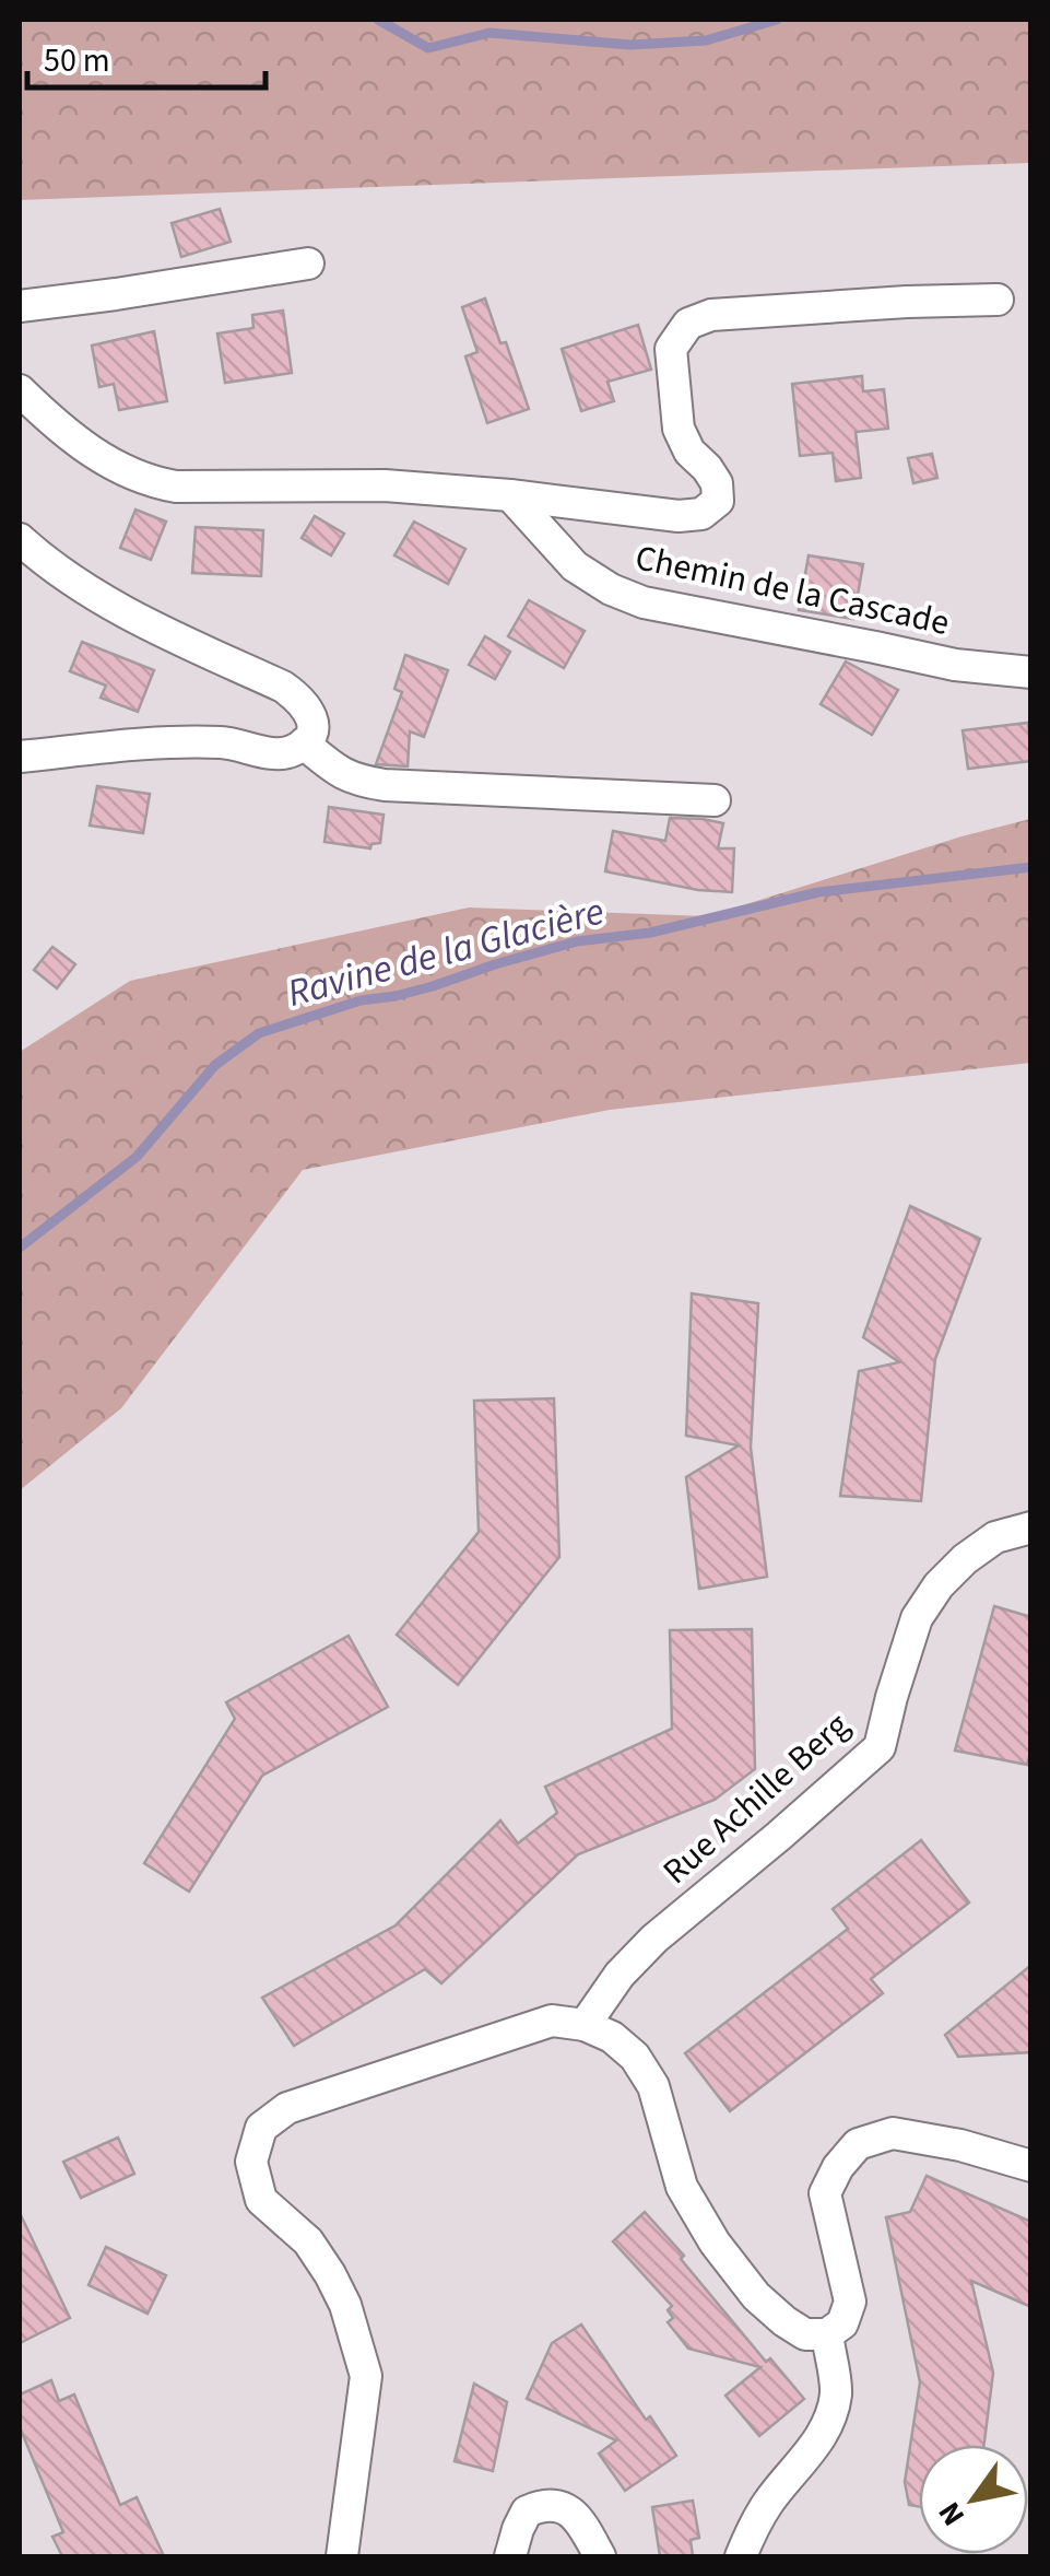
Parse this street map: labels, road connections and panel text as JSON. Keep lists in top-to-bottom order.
{
  "streets": {
    "street": ["Chemin de la Cascade", "Rue Achille Berg"]
  },
  "water": ["Ravine de la Glacière"],
  "scale_bar": "50 m",
  "north": "bottom left"
}
